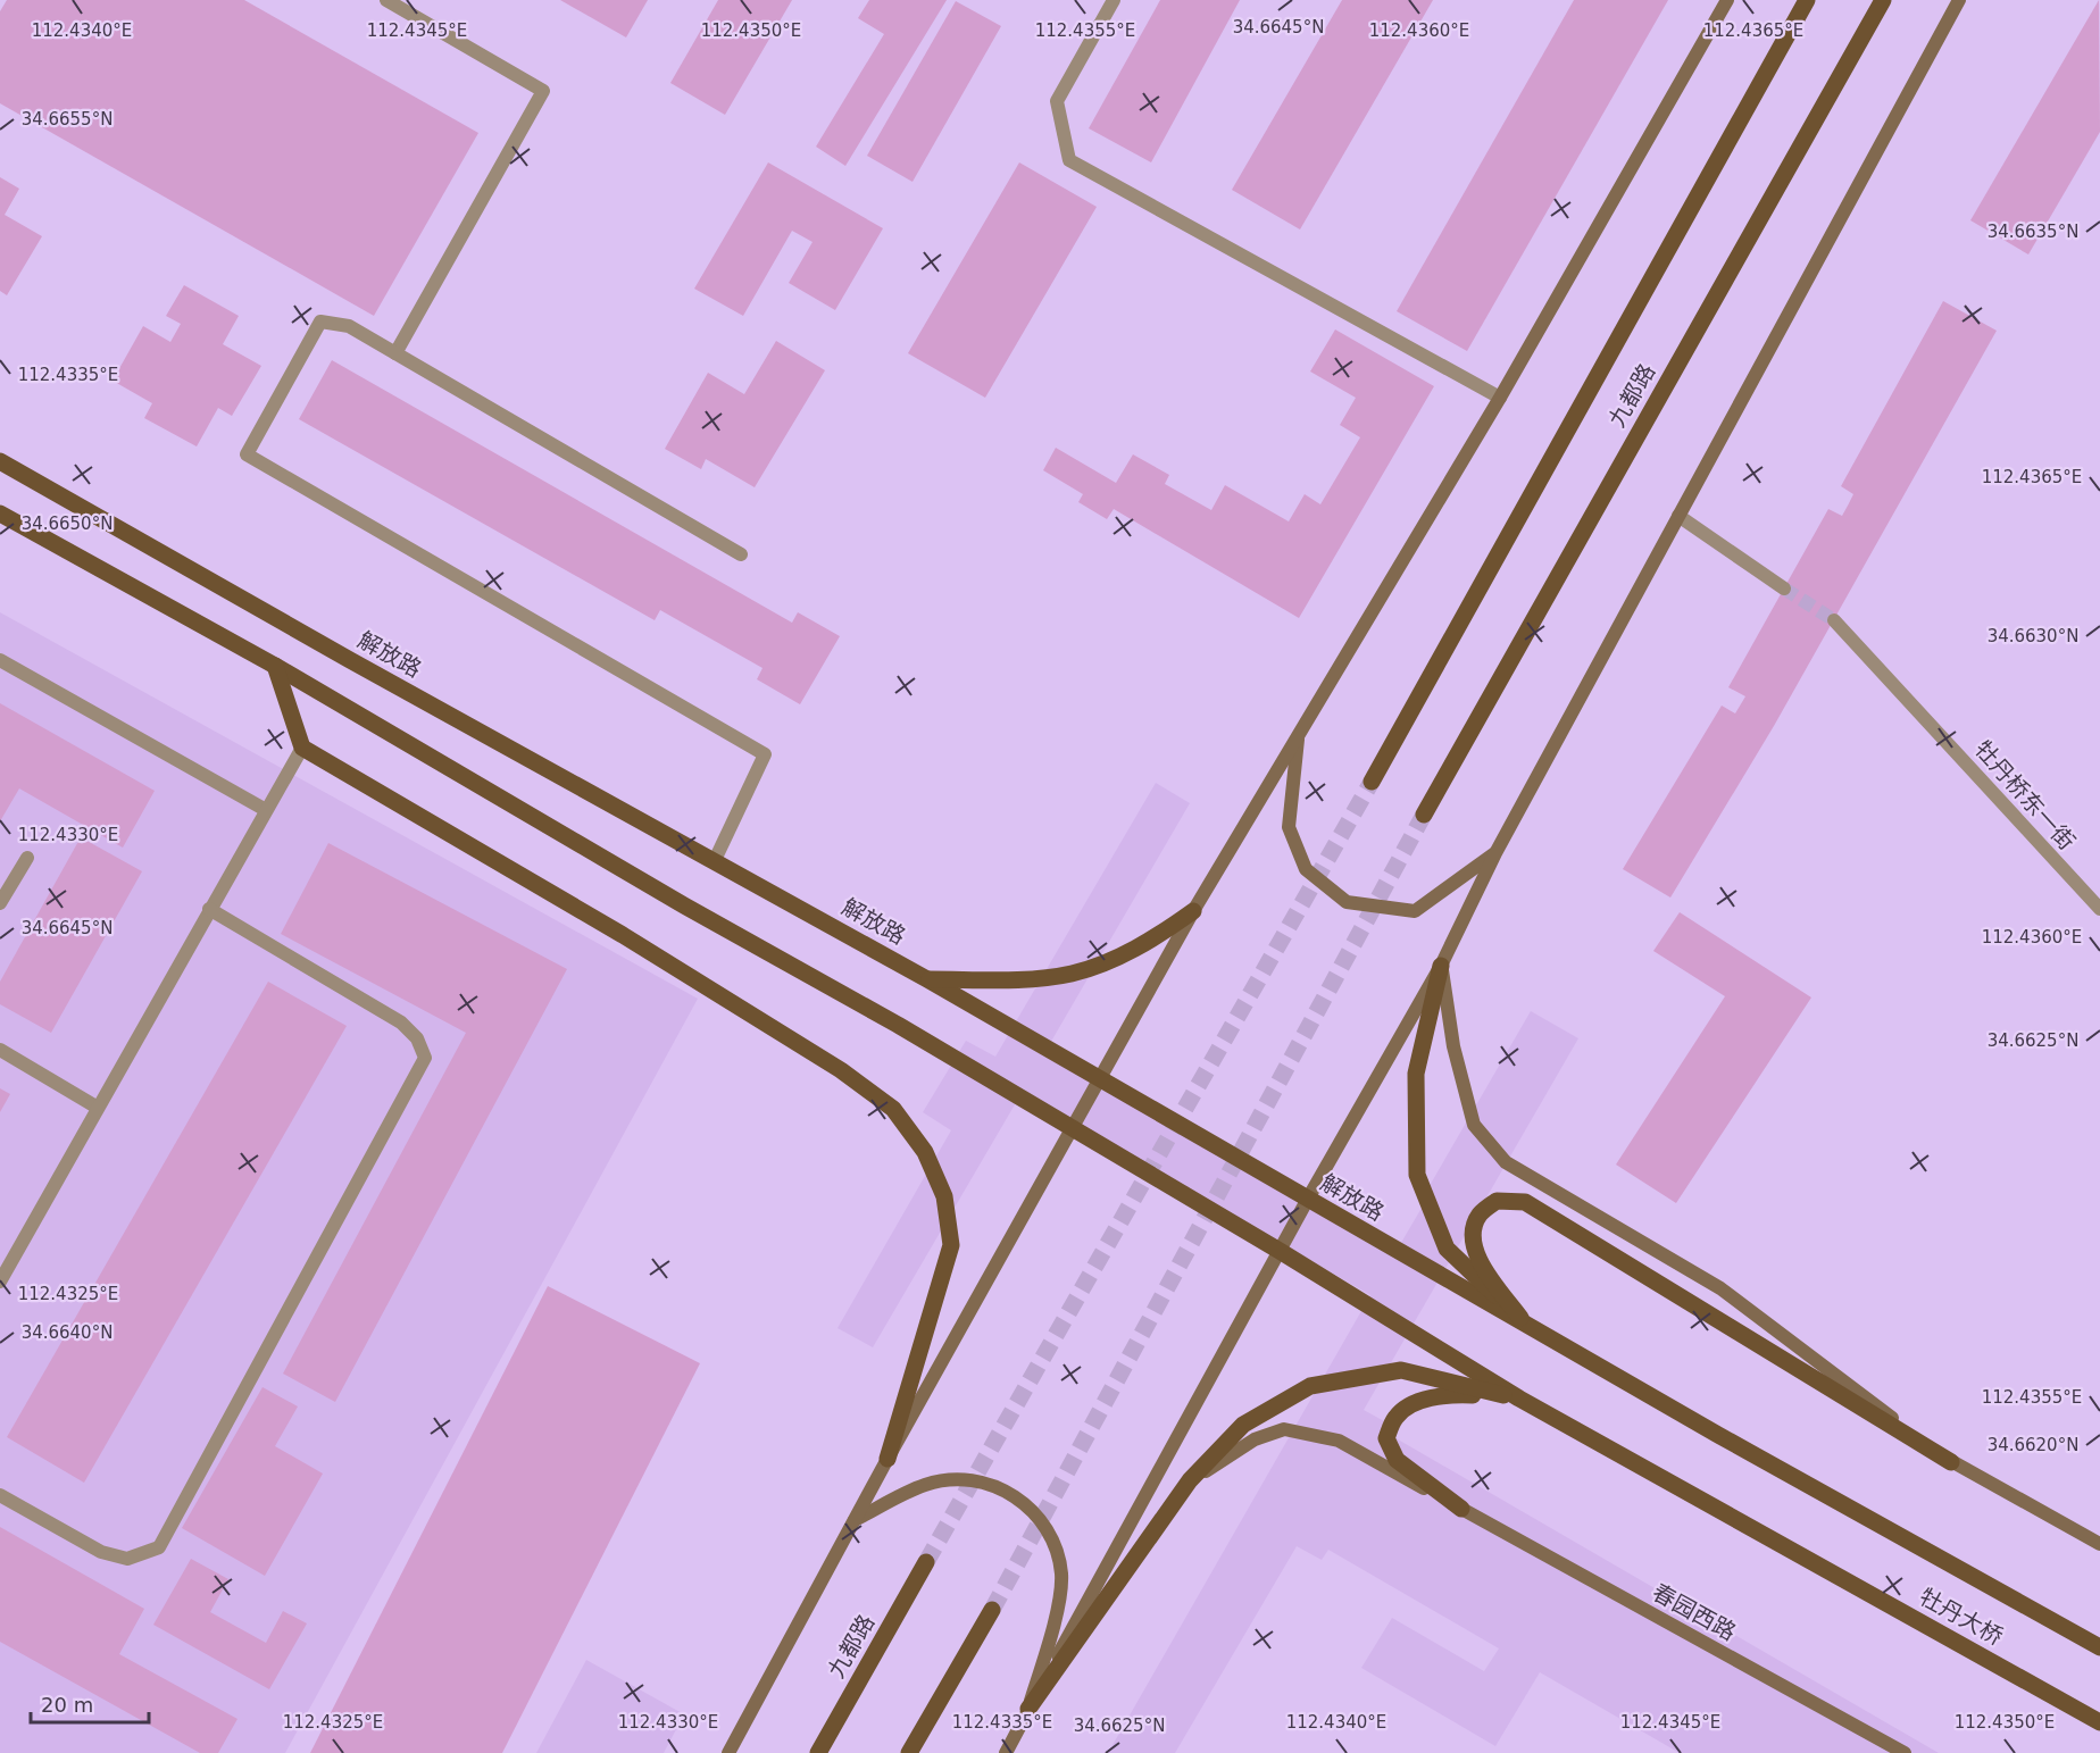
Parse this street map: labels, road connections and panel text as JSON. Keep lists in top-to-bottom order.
{
  "streets": {
    "main road": [
      "九都路",
      "解放路",
      "春园西路",
      "牡丹大桥"
    ],
    "street": ["牡丹桥东一街"]
  },
  "crossings": [
    ["解放路", "牡丹大桥"]
  ],
  "scale_bar": "20 m",
  "coordinates": [
    "34.6645°N",
    "112.4340°E",
    "112.4345°E",
    "112.4350°E",
    "112.4355°E",
    "112.4360°E",
    "112.4365°E",
    "34.6655°N",
    "34.6635°N",
    "112.4335°E",
    "34.6650°N",
    "34.6630°N",
    "112.4330°E",
    "34.6625°N",
    "112.4325°E",
    "34.6640°N",
    "34.6620°N"
  ]
}
